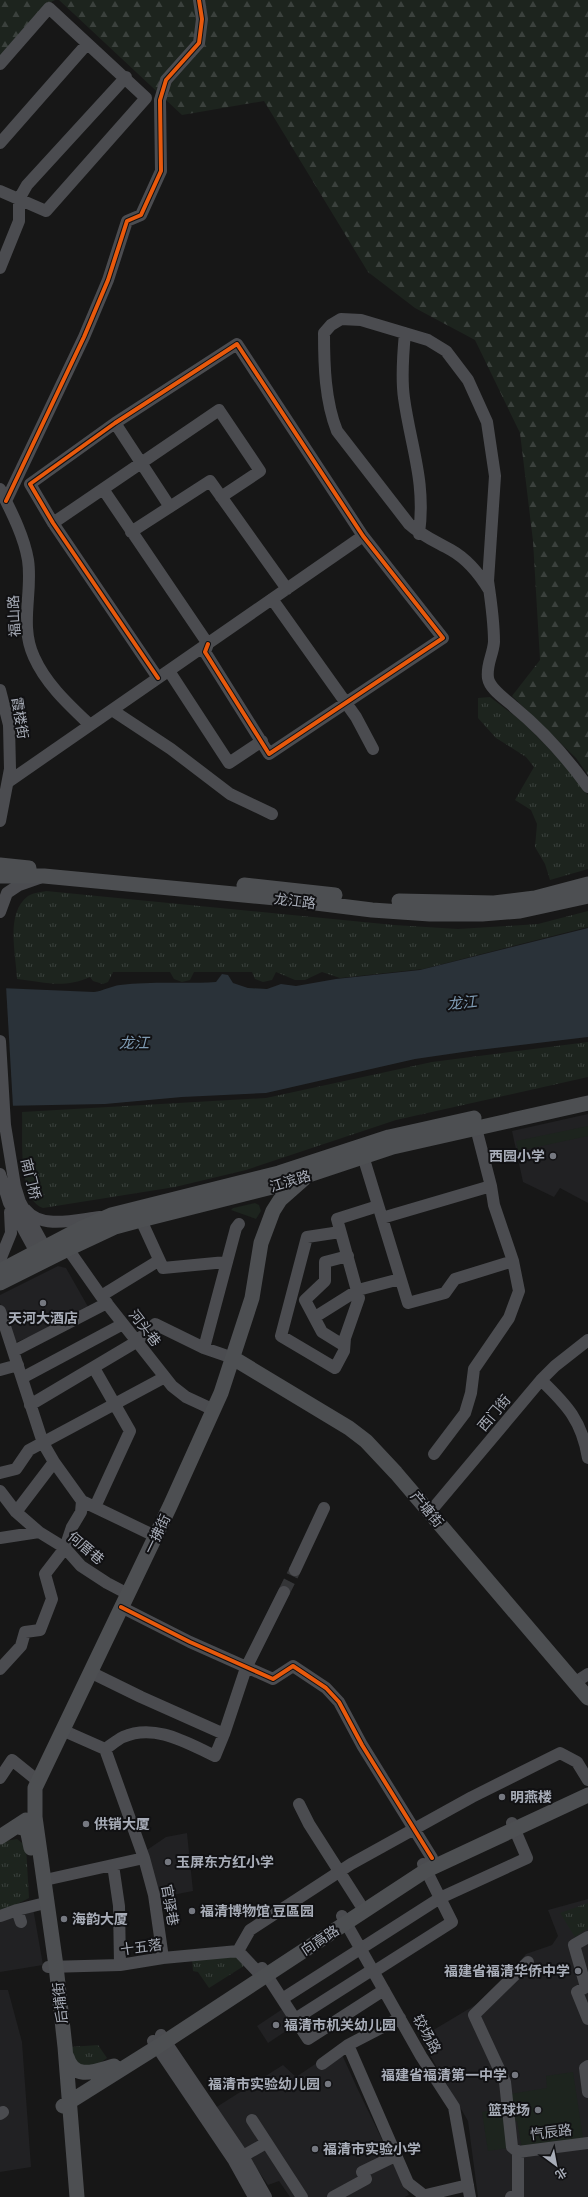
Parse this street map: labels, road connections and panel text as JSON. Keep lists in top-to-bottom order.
{
  "streets": {
    "main road": [
      "龙江路",
      "江滨路",
      "产塘街",
      "一拂街",
      "向高路",
      "后埔街"
    ],
    "street": [
      "福山路",
      "霞楼街",
      "南门桥",
      "河头巷",
      "西门街",
      "何厝巷",
      "官驿巷",
      "十五落",
      "较场路",
      "忾辰路"
    ]
  },
  "crossings": [
    ["南门桥", "江滨路"],
    ["江滨路", "河头巷"],
    ["江滨路", "一拂街"],
    ["河头巷", "一拂街"],
    ["西门街", "产塘街"],
    ["产塘街", "一拂街"],
    ["一拂街", "何厝巷"],
    ["一拂街", "后埔街"],
    ["官驿巷", "十五落"],
    ["向高路", "后埔街"],
    ["向高路", "较场路"],
    ["十五落", "后埔街"]
  ],
  "water": ["龙江"],
  "places": [
    "西园小学",
    "天河大酒店",
    "明燕楼",
    "供销大厦",
    "玉屏东方红小学",
    "福清博物馆 豆區园",
    "海韵大厦",
    "福建省福清华侨中学",
    "福清市机关幼儿园",
    "福建省福清第一中学",
    "福清市实验幼儿园",
    "篮球场",
    "福清市实验小学"
  ],
  "north": "bottom right"
}
